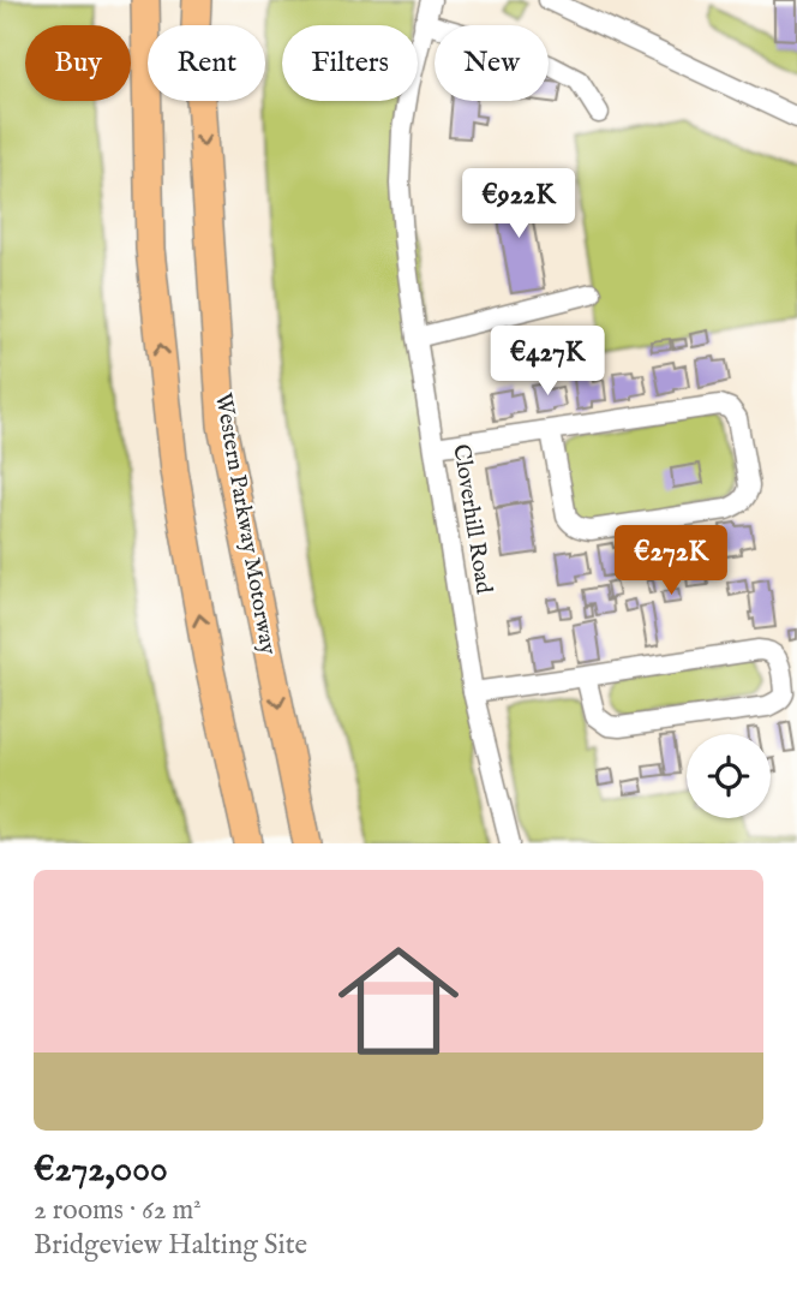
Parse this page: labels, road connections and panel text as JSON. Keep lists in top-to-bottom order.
{
  "streets": {
    "highway": ["Western Parkway Motorway"],
    "street": ["Cloverhill Road"]
  },
  "page": {
    "chip": [
      "Buy",
      "Rent",
      "Filters",
      "New"
    ],
    "price": ["€922K", "€427K", "€272K"],
    "list": [
      {
        "name": "€272,000",
        "note": "2 rooms · 62 m² · Bridgeview Halting Site"
      }
    ]
  }
}
